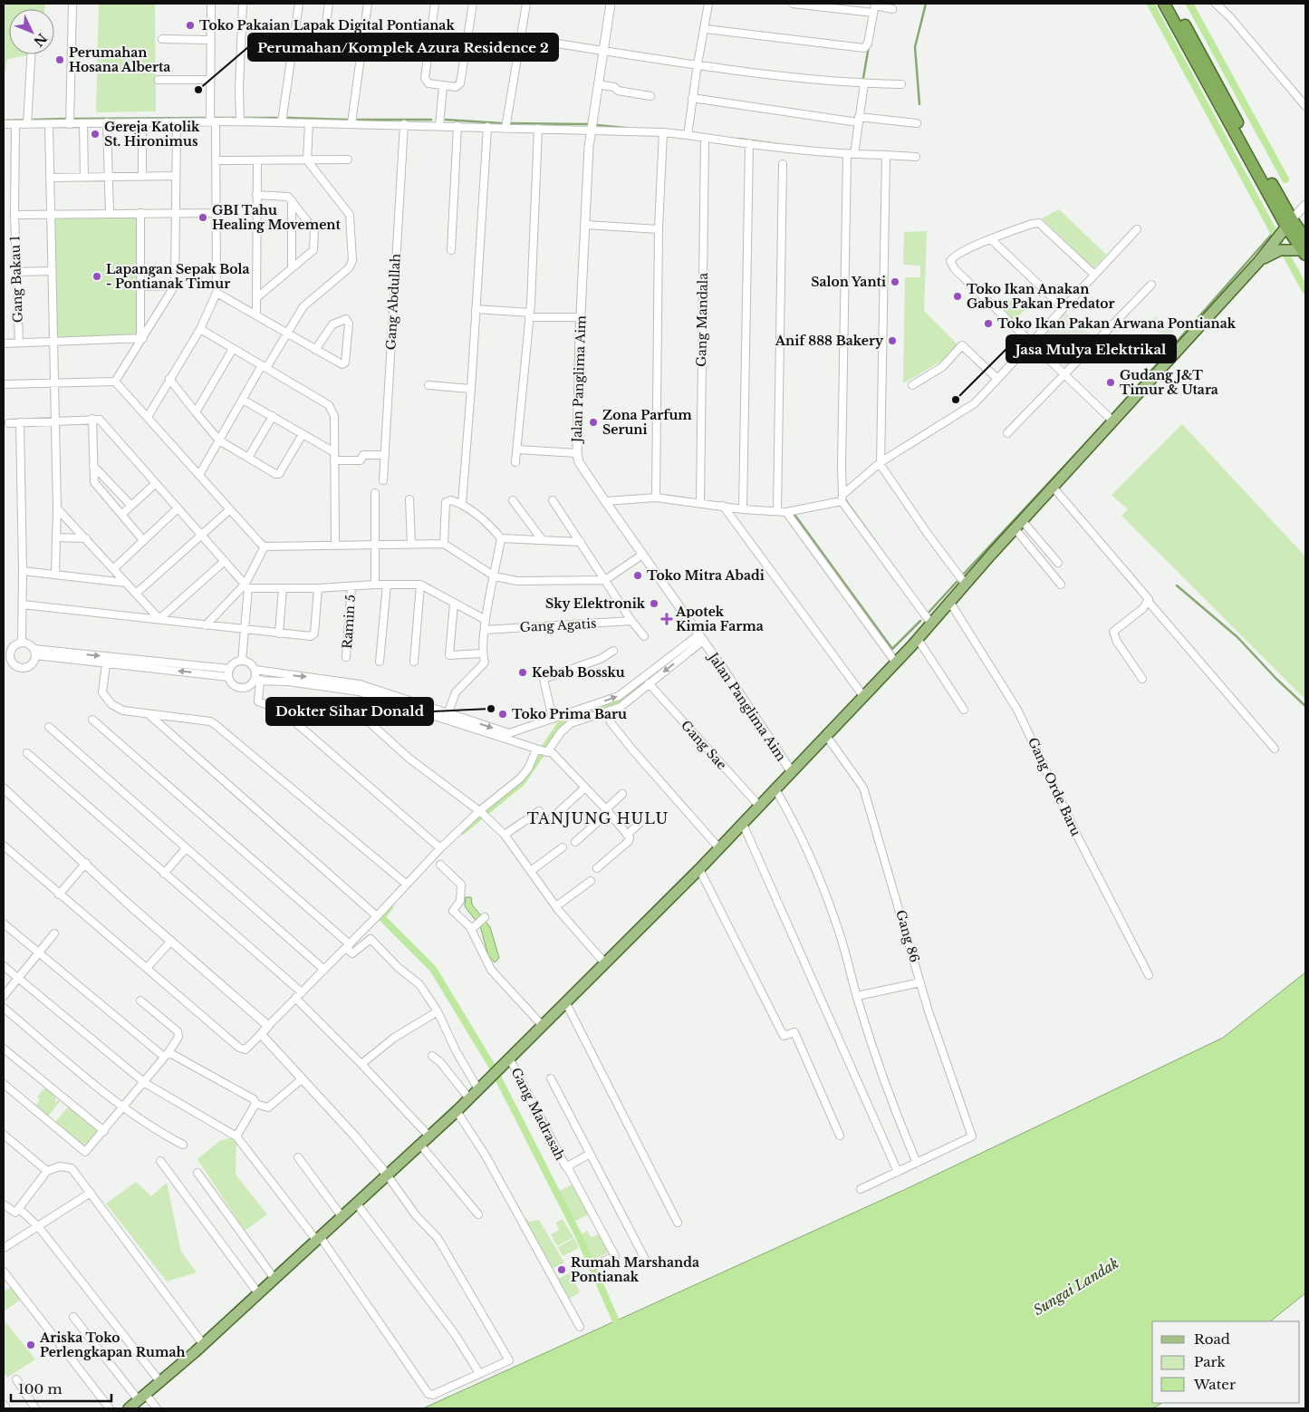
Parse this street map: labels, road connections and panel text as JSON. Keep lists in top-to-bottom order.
{
  "streets": {
    "street": [
      "Gang Bakau 1",
      "Gang Abdullah",
      "Gang Mandala",
      "Jalan Panglima Aim",
      "Ramin 5",
      "Gang Agatis",
      "Gang Sae",
      "Gang Orde Baru",
      "Gang 86",
      "Gang Madrasah"
    ]
  },
  "districts": ["TANJUNG HULU"],
  "water": ["Sungai Landak"],
  "places": {
    "other": [
      "Toko Pakaian Lapak Digital Pontianak",
      "Perumahan Hosana Alberta",
      "Perumahan/Komplek Azura Residence 2",
      "Gereja Katolik St. Hironimus",
      "GBI Tahu Healing Movement",
      "Lapangan Sepak Bola - Pontianak Timur",
      "Salon Yanti",
      "Toko Ikan Anakan Gabus Pakan Predator",
      "Toko Ikan Pakan Arwana Pontianak",
      "Anif 888 Bakery",
      "Gudang J&T Timur & Utara",
      "Jasa Mulya Elektrikal",
      "Zona Parfum Seruni",
      "Toko Mitra Abadi",
      "Sky Elektronik",
      "Kebab Bossku",
      "Dokter Sihar Donald",
      "Toko Prima Baru",
      "Rumah Marshanda Pontianak",
      "Ariska Toko Perlengkapan Rumah"
    ],
    "health": ["Apotek Kimia Farma"]
  },
  "legend": ["Road", "Park", "Water"],
  "scale_bar": "100 m",
  "north": "bottom right"
}
